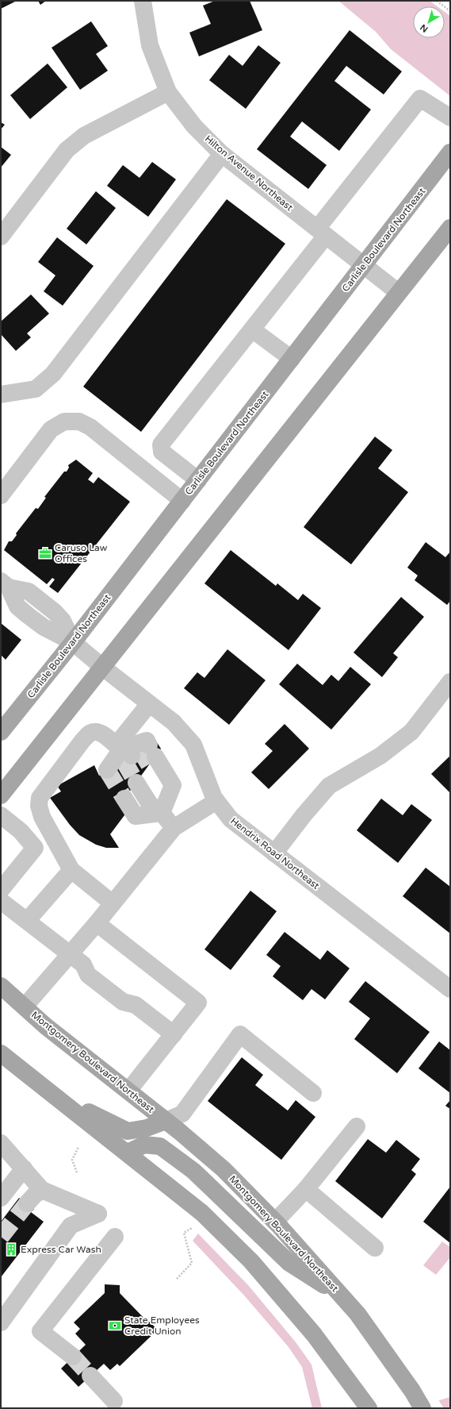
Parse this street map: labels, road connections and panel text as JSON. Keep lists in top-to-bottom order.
{
  "streets": {
    "main road": ["Carlisle Boulevard Northeast", "Montgomery Boulevard Northeast"],
    "street": ["Hilton Avenue Northeast", "Hendrix Road Northeast"]
  },
  "crossings": [
    ["Hilton Avenue Northeast", "Carlisle Boulevard Northeast"],
    ["Carlisle Boulevard Northeast", "Hendrix Road Northeast"]
  ],
  "places": {
    "office": ["Caruso Law Offices"],
    "building": ["Express Car Wash"],
    "bank": ["State Employees Credit Union"]
  },
  "north": "bottom left"
}
